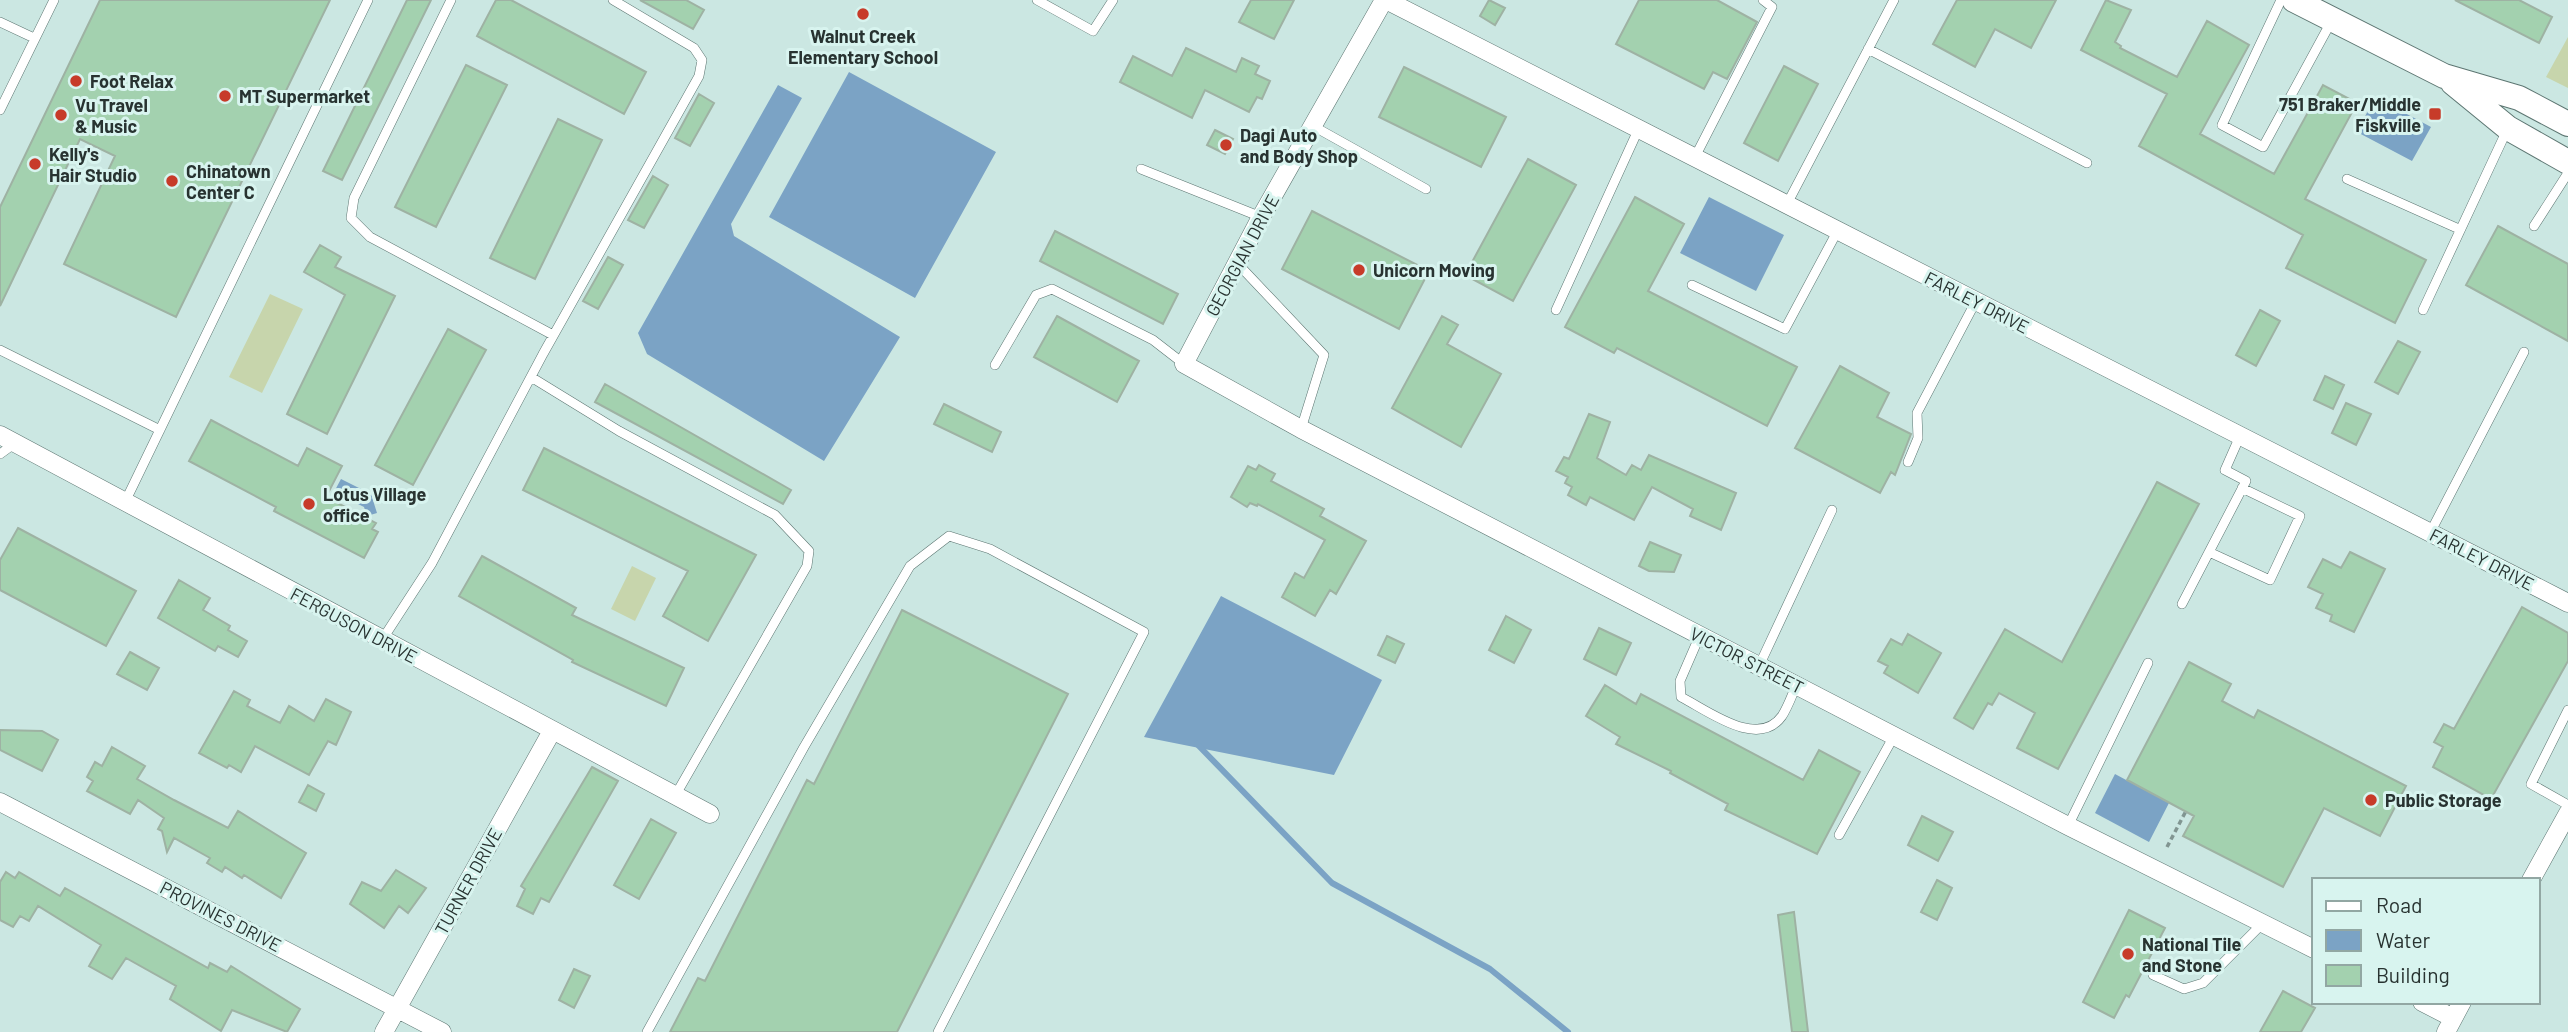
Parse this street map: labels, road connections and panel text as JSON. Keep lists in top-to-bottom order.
{
  "streets": {
    "street": [
      "GEORGIAN DRIVE",
      "FARLEY DRIVE",
      "FERGUSON DRIVE",
      "VICTOR STREET",
      "TURNER DRIVE",
      "PROVINES DRIVE"
    ]
  },
  "crossings": [
    ["GEORGIAN DRIVE", "FARLEY DRIVE"],
    ["GEORGIAN DRIVE", "VICTOR STREET"],
    ["FERGUSON DRIVE", "TURNER DRIVE"],
    ["TURNER DRIVE", "PROVINES DRIVE"]
  ],
  "places": {
    "other": [
      "Walnut Creek Elementary School",
      "Foot Relax",
      "MT Supermarket",
      "Vu Travel & Music",
      "Dagi Auto and Body Shop",
      "Kelly's Hair Studio",
      "Chinatown Center C",
      "Unicorn Moving",
      "Lotus Village office",
      "Public Storage",
      "National Tile and Stone"
    ],
    "transit": ["751 Braker/Middle Fiskville"]
  },
  "legend": ["Road", "Water", "Building"]
}
